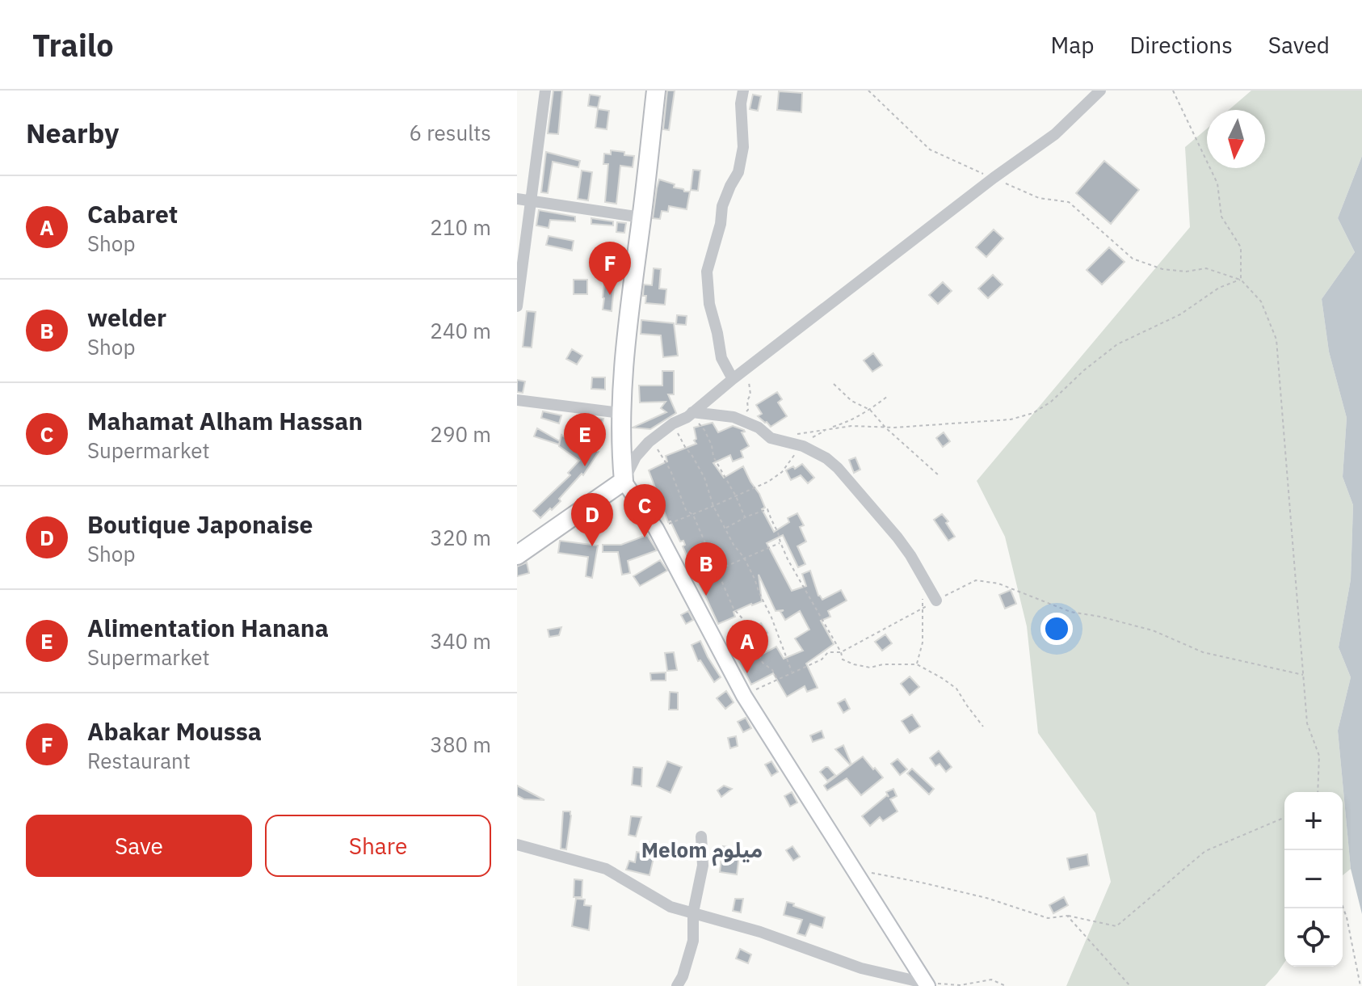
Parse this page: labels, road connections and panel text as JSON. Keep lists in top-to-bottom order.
{
  "districts": ["Melom ميلوم"],
  "north": "bottom",
  "page": {
    "header": "Trailo",
    "nav": ["Map", "Directions", "Saved"],
    "heading": ["Nearby", "6 results"],
    "list": [
      {
        "mark": "A",
        "name": "Cabaret",
        "note": "Shop",
        "value": "210 m"
      },
      {
        "mark": "B",
        "name": "welder",
        "note": "Shop",
        "value": "240 m"
      },
      {
        "mark": "C",
        "name": "Mahamat Alham Hassan",
        "note": "Supermarket",
        "value": "290 m"
      },
      {
        "mark": "D",
        "name": "Boutique Japonaise",
        "note": "Shop",
        "value": "320 m"
      },
      {
        "mark": "E",
        "name": "Alimentation Hanana",
        "note": "Supermarket",
        "value": "340 m"
      },
      {
        "mark": "F",
        "name": "Abakar Moussa",
        "note": "Restaurant",
        "value": "380 m"
      }
    ],
    "pins": [
      "F",
      "E",
      "C",
      "D",
      "B",
      "A"
    ],
    "map_buttons": ["+", "−"],
    "buttons": ["Save", "Share"]
  }
}
